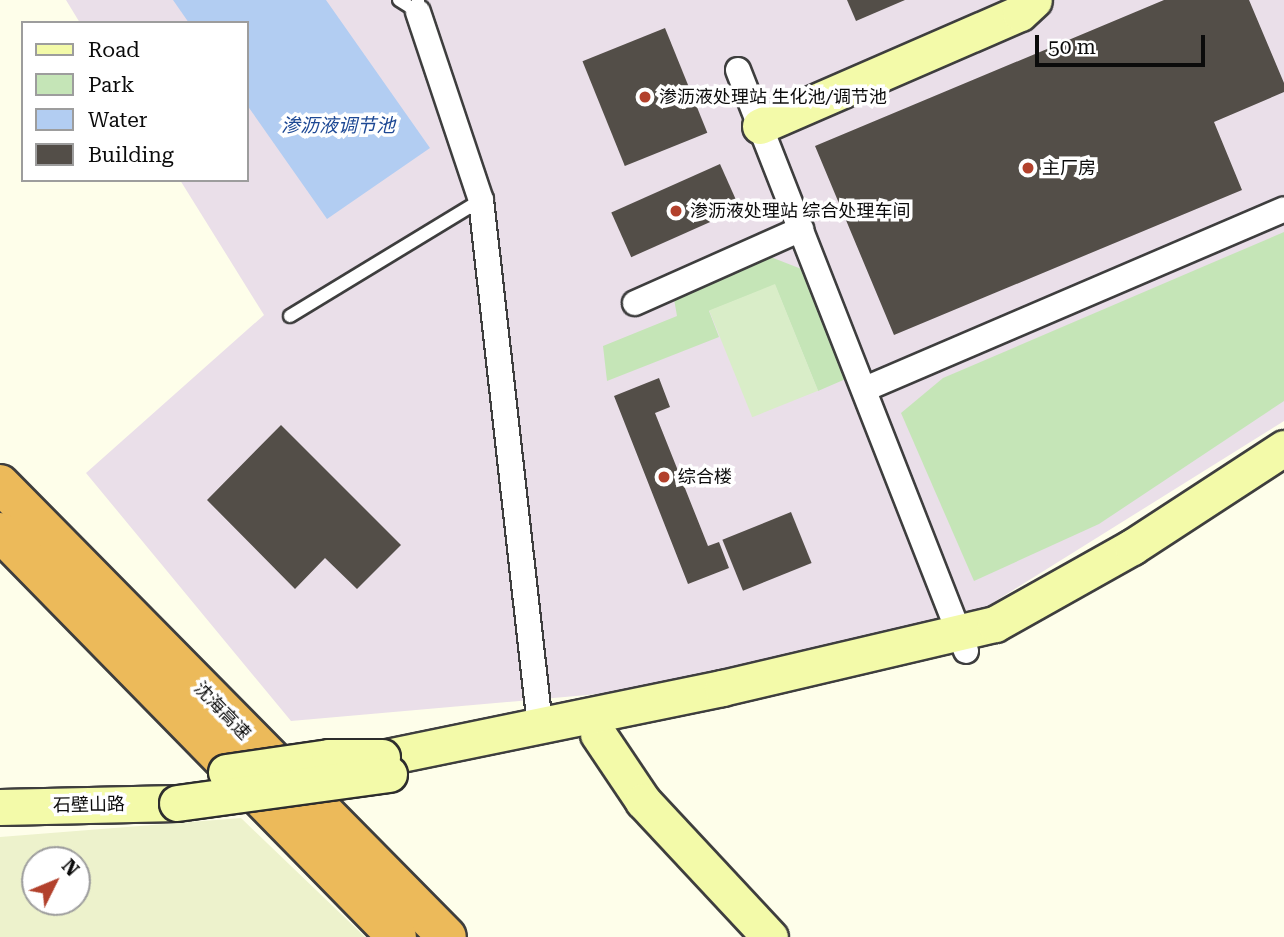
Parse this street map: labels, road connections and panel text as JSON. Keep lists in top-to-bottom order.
{
  "streets": {
    "highway": ["沈海高速"],
    "main road": ["石壁山路"]
  },
  "water": ["渗沥液调节池"],
  "places": [
    "渗沥液处理站 生化池/调节池",
    "主厂房",
    "渗沥液处理站 综合处理车间",
    "综合楼"
  ],
  "legend": [
    "Road",
    "Park",
    "Water",
    "Building"
  ],
  "scale_bar": "50 m",
  "north": "top right"
}
